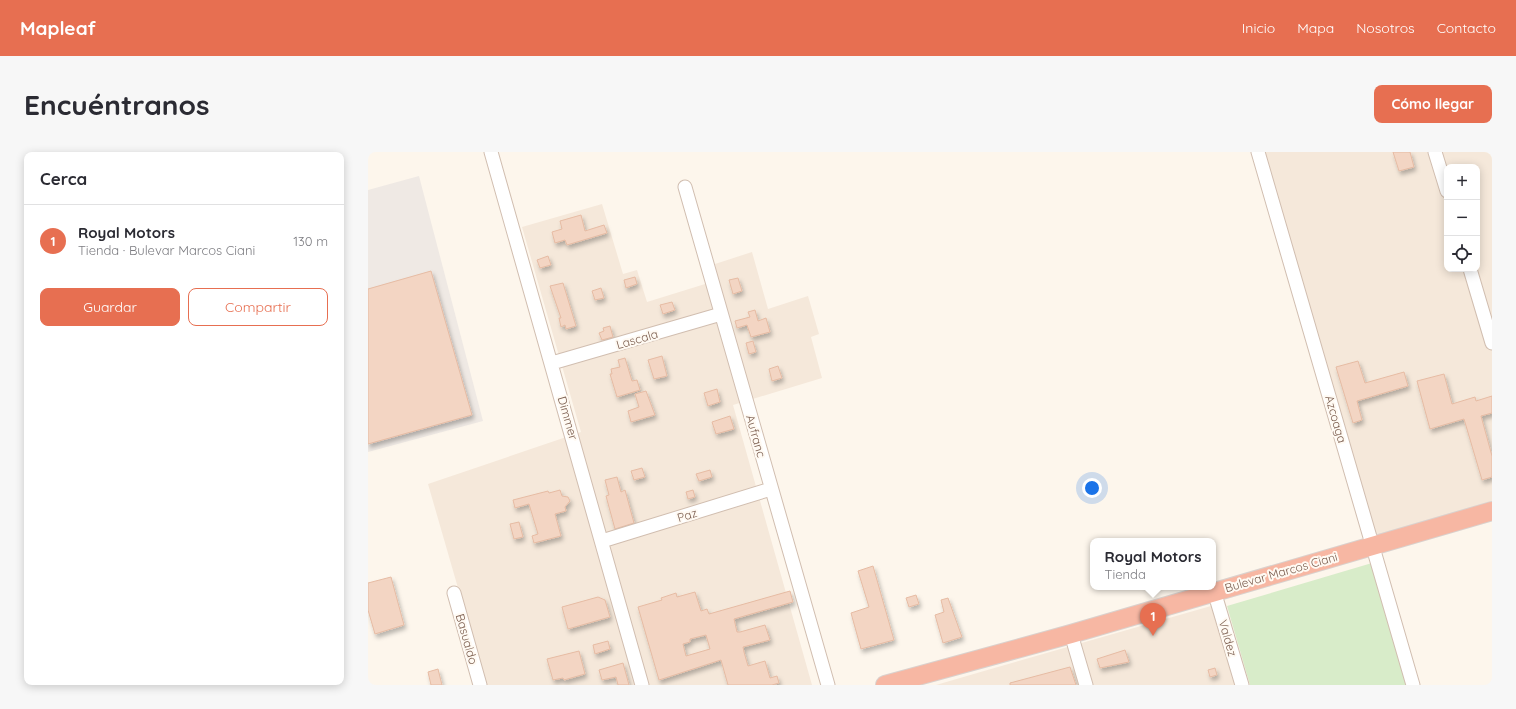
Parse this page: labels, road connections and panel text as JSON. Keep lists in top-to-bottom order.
{
  "streets": {
    "highway": ["Bulevar Marcos Ciani"],
    "street": [
      "Lascala",
      "Dimmer",
      "Azcoaga",
      "Aufranc",
      "Paz",
      "Valdez",
      "Basualdo"
    ]
  },
  "crossings": [
    ["Lascala", "Dimmer"],
    ["Lascala", "Aufranc"],
    ["Dimmer", "Paz"],
    ["Azcoaga", "Bulevar Marcos Ciani"],
    ["Aufranc", "Paz"],
    ["Bulevar Marcos Ciani", "Valdez"]
  ],
  "page": {
    "header": "Mapleaf",
    "nav": [
      "Inicio",
      "Mapa",
      "Nosotros",
      "Contacto"
    ],
    "buttons": [
      "Cómo llegar",
      ["Guardar", "Compartir"]
    ],
    "title": "Encuéntranos",
    "heading": "Cerca",
    "map_buttons": ["+", "−"],
    "list": [
      {
        "mark": "1",
        "name": "Royal Motors",
        "note": "Tienda · Bulevar Marcos Ciani",
        "value": "130 m"
      }
    ],
    "popup": ["Royal Motors", "Tienda"],
    "pins": "1"
  }
}
